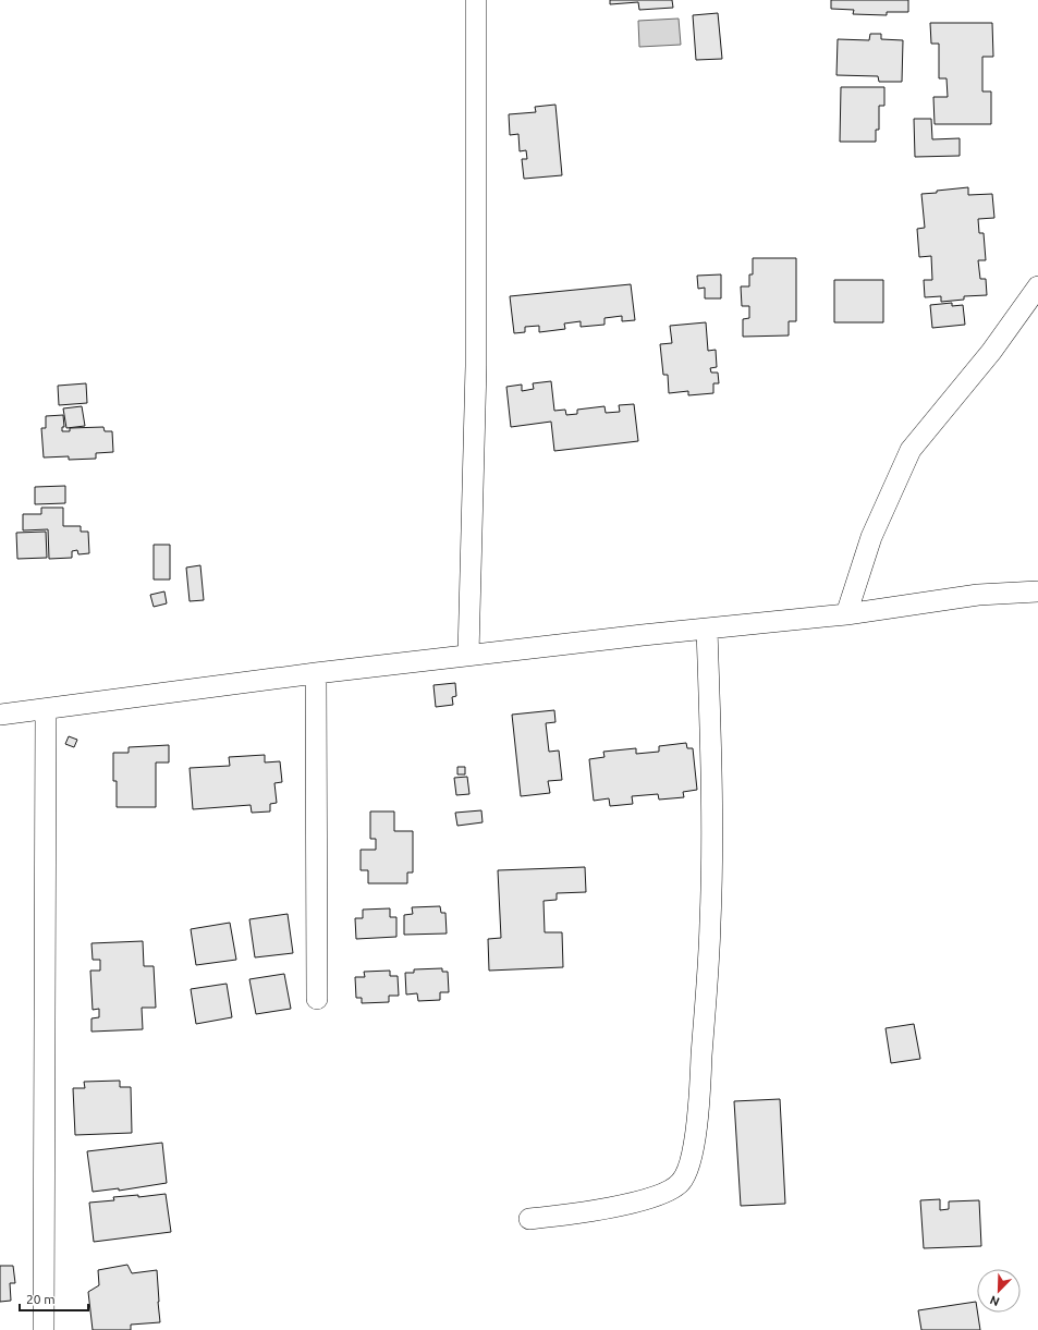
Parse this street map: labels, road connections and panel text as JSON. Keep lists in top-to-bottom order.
{
  "scale_bar": "20 m",
  "north": "bottom left"
}
